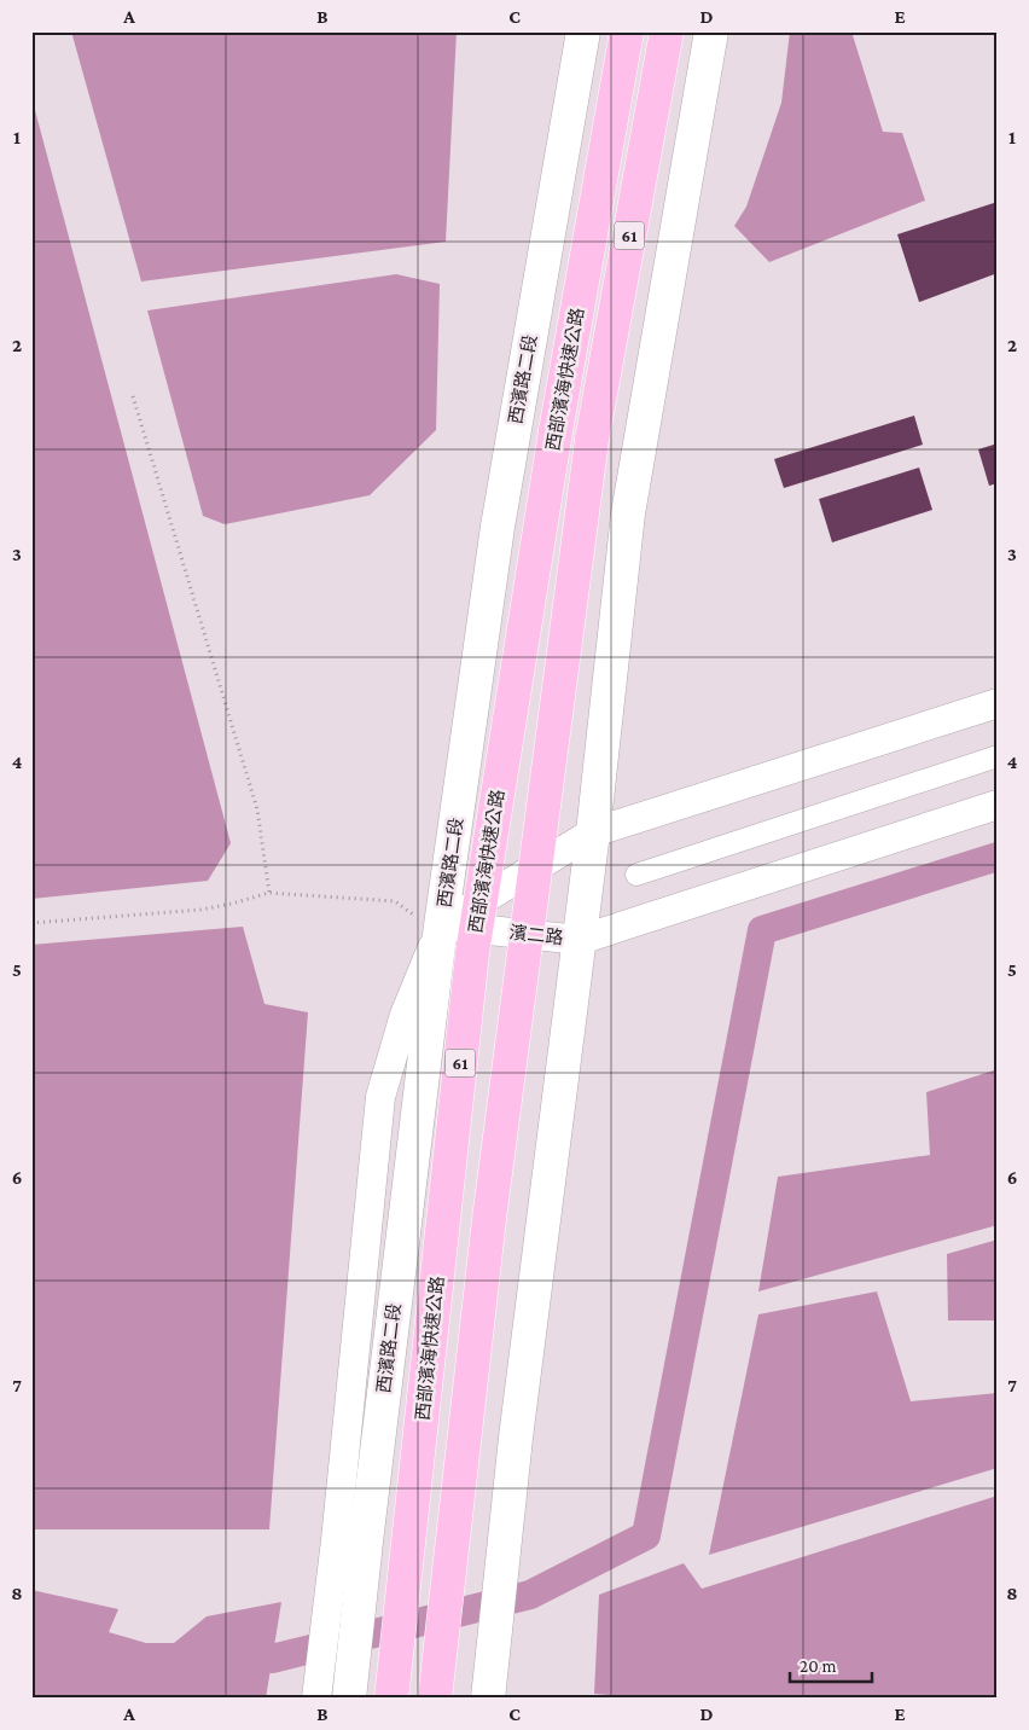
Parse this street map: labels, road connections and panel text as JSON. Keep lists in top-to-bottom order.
{
  "streets": {
    "highway": ["61", "西部濱海快速公路"],
    "street": ["西濱路二段", "濱二路"]
  },
  "crossings": [
    ["西濱路二段", "濱二路"]
  ],
  "scale_bar": "20 m",
  "grid": {
    "columns": [
      "A",
      "B",
      "C",
      "D",
      "E"
    ],
    "rows": [
      "1",
      "2",
      "3",
      "4",
      "5",
      "6",
      "7",
      "8"
    ]
  }
}
